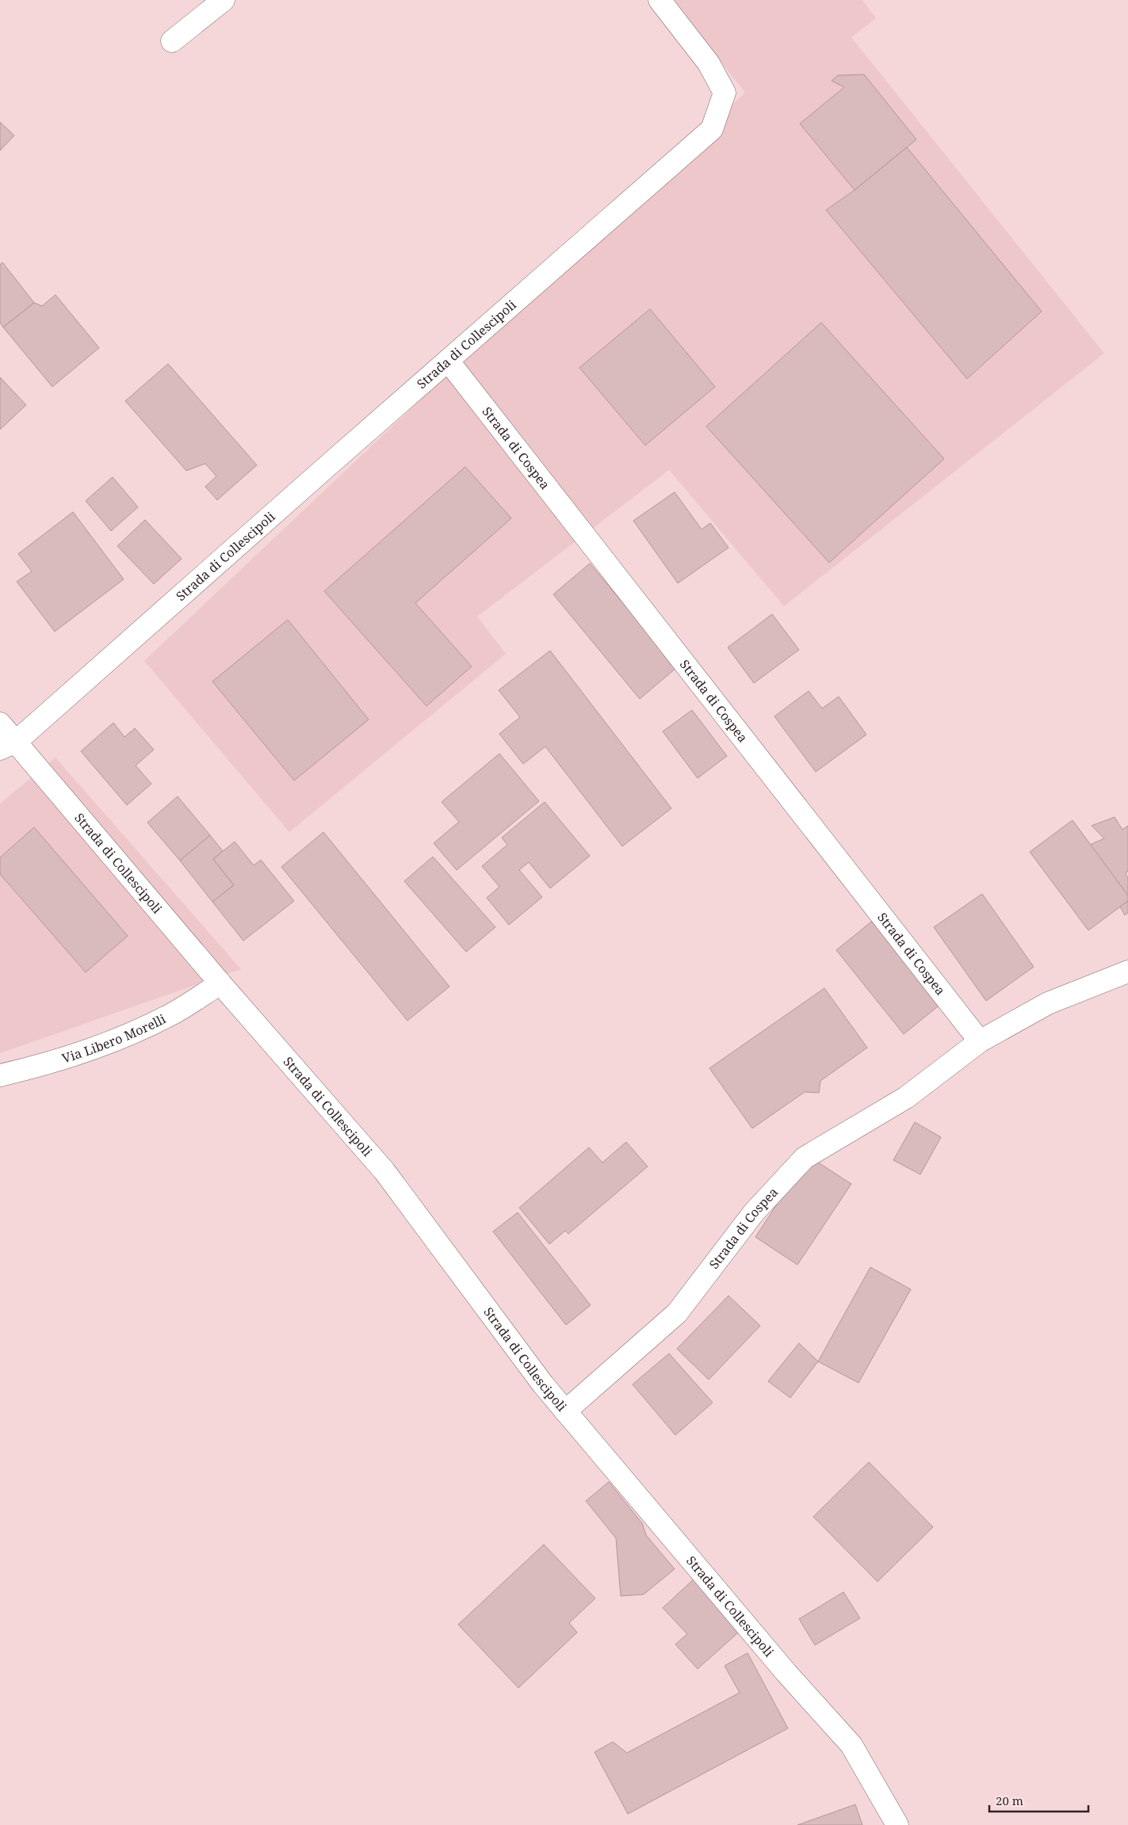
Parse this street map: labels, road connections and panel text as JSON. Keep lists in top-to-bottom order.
{
  "streets": {
    "street": ["Strada di Collescipoli", "Strada di Cospea", "Via Libero Morelli"]
  },
  "crossings": [
    ["Strada di Collescipoli", "Strada di Cospea"],
    ["Strada di Collescipoli", "Via Libero Morelli"]
  ],
  "scale_bar": "20 m"
}
